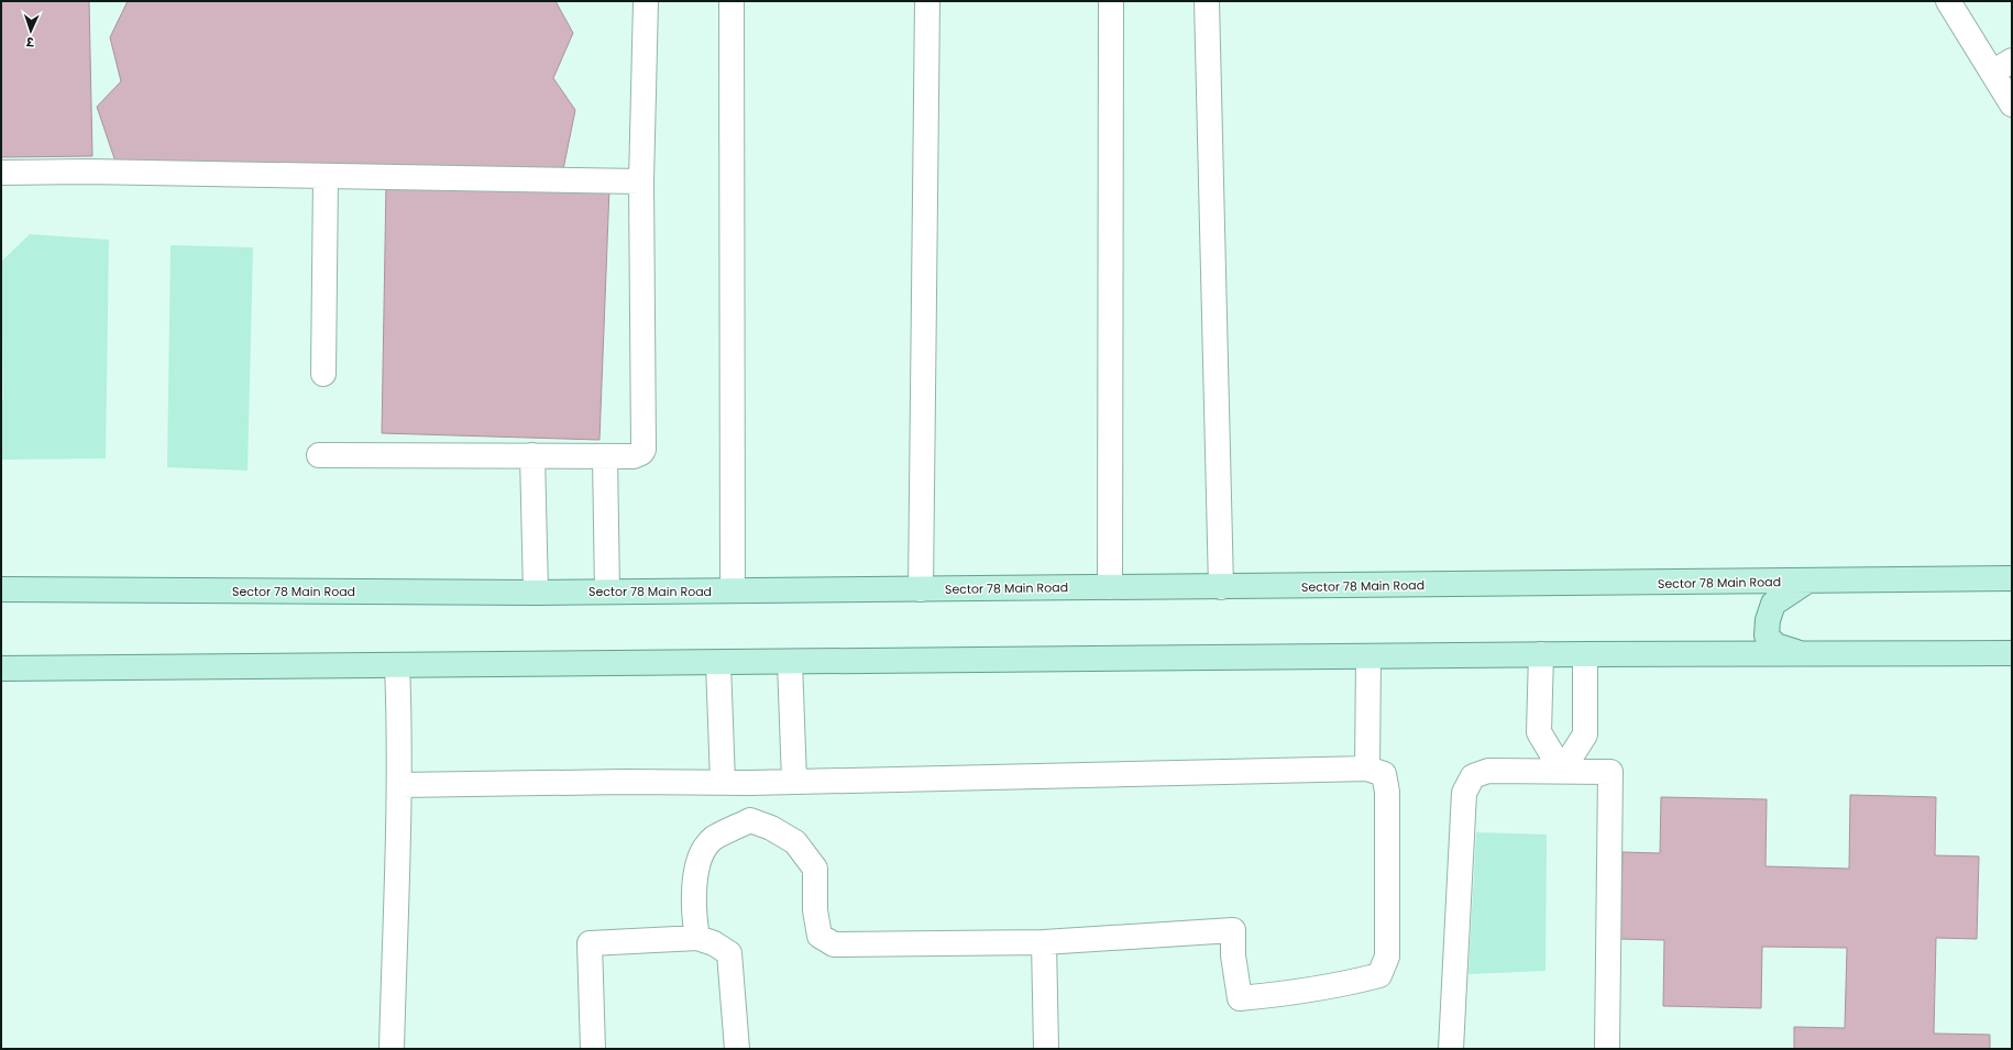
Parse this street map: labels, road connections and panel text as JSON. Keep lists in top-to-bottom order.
{
  "streets": {
    "main road": ["Sector 78 Main Road"]
  },
  "north": "bottom"
}
